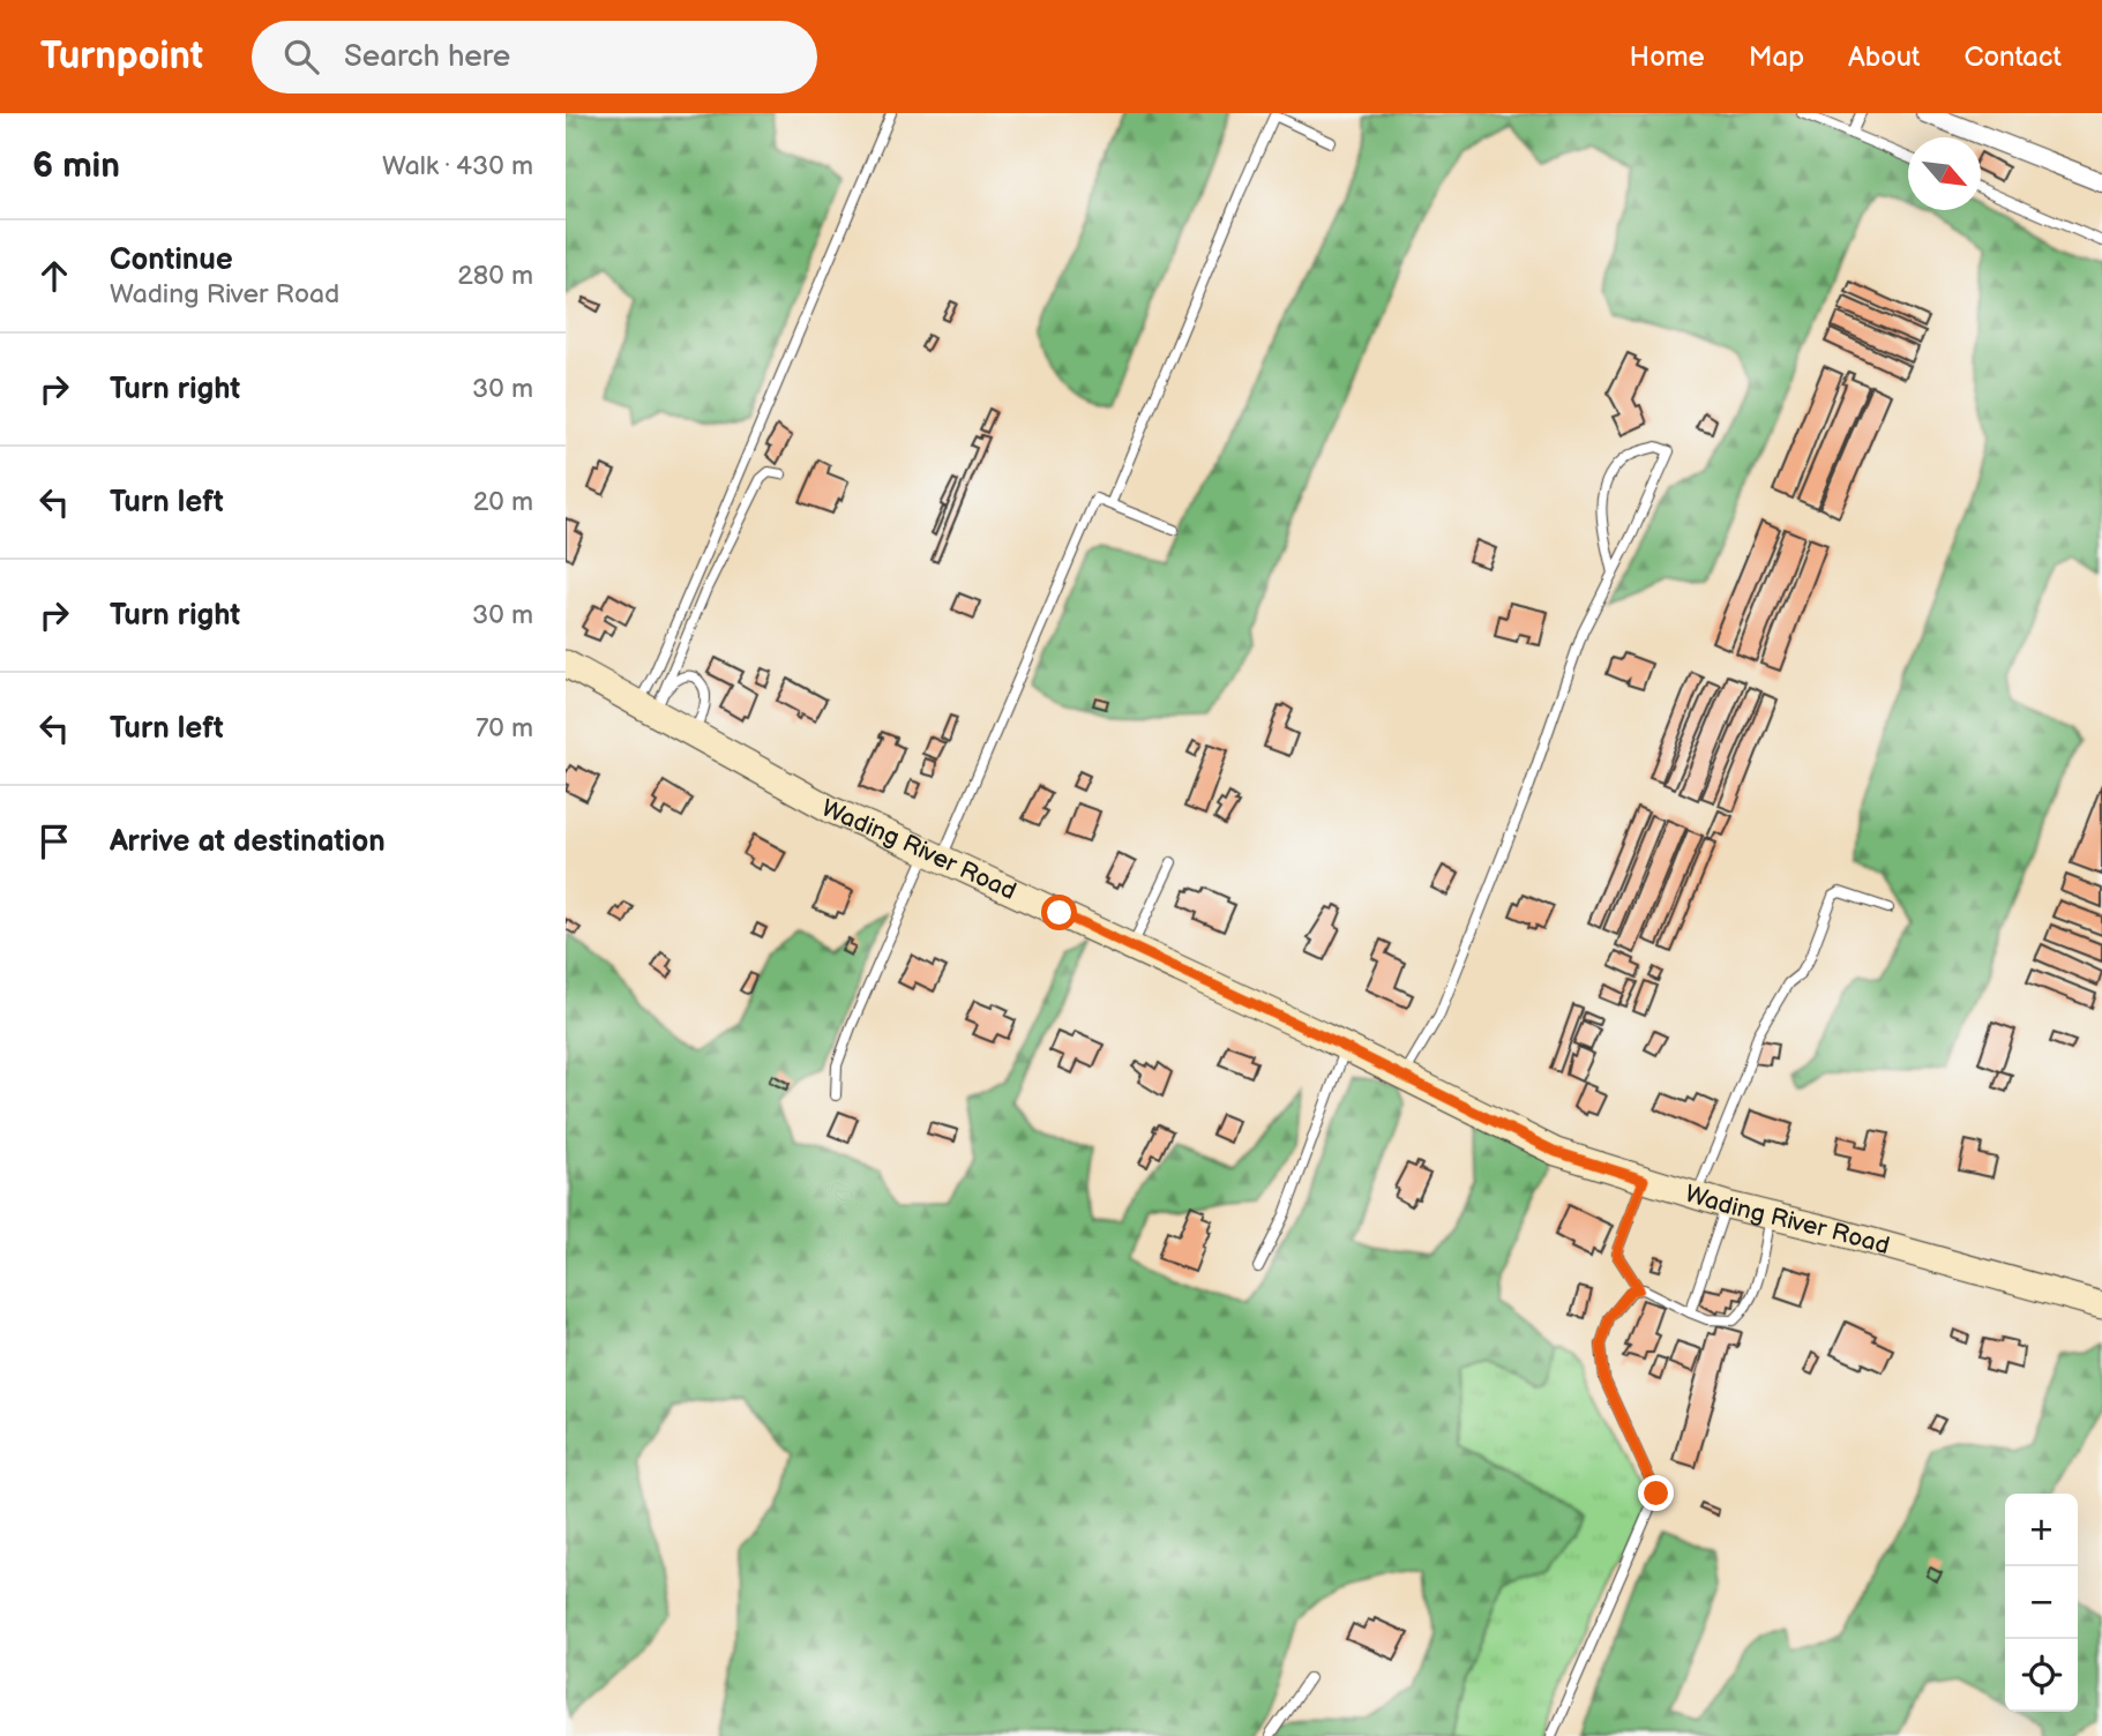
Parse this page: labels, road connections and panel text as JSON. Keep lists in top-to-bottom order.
{
  "streets": {
    "main road": ["Wading River Road"]
  },
  "north": "bottom right",
  "page": {
    "header": "Turnpoint",
    "search": "Search here",
    "nav": [
      "Home",
      "Map",
      "About",
      "Contact"
    ],
    "heading": ["6 min", "Walk · 430 m"],
    "list": [
      ["Continue", "Wading River Road", "280 m"],
      ["Turn right", "30 m"],
      ["Turn left", "20 m"],
      ["Turn right", "30 m"],
      ["Turn left", "70 m"],
      "Arrive at destination"
    ],
    "map_buttons": ["+", "−"]
  }
}
